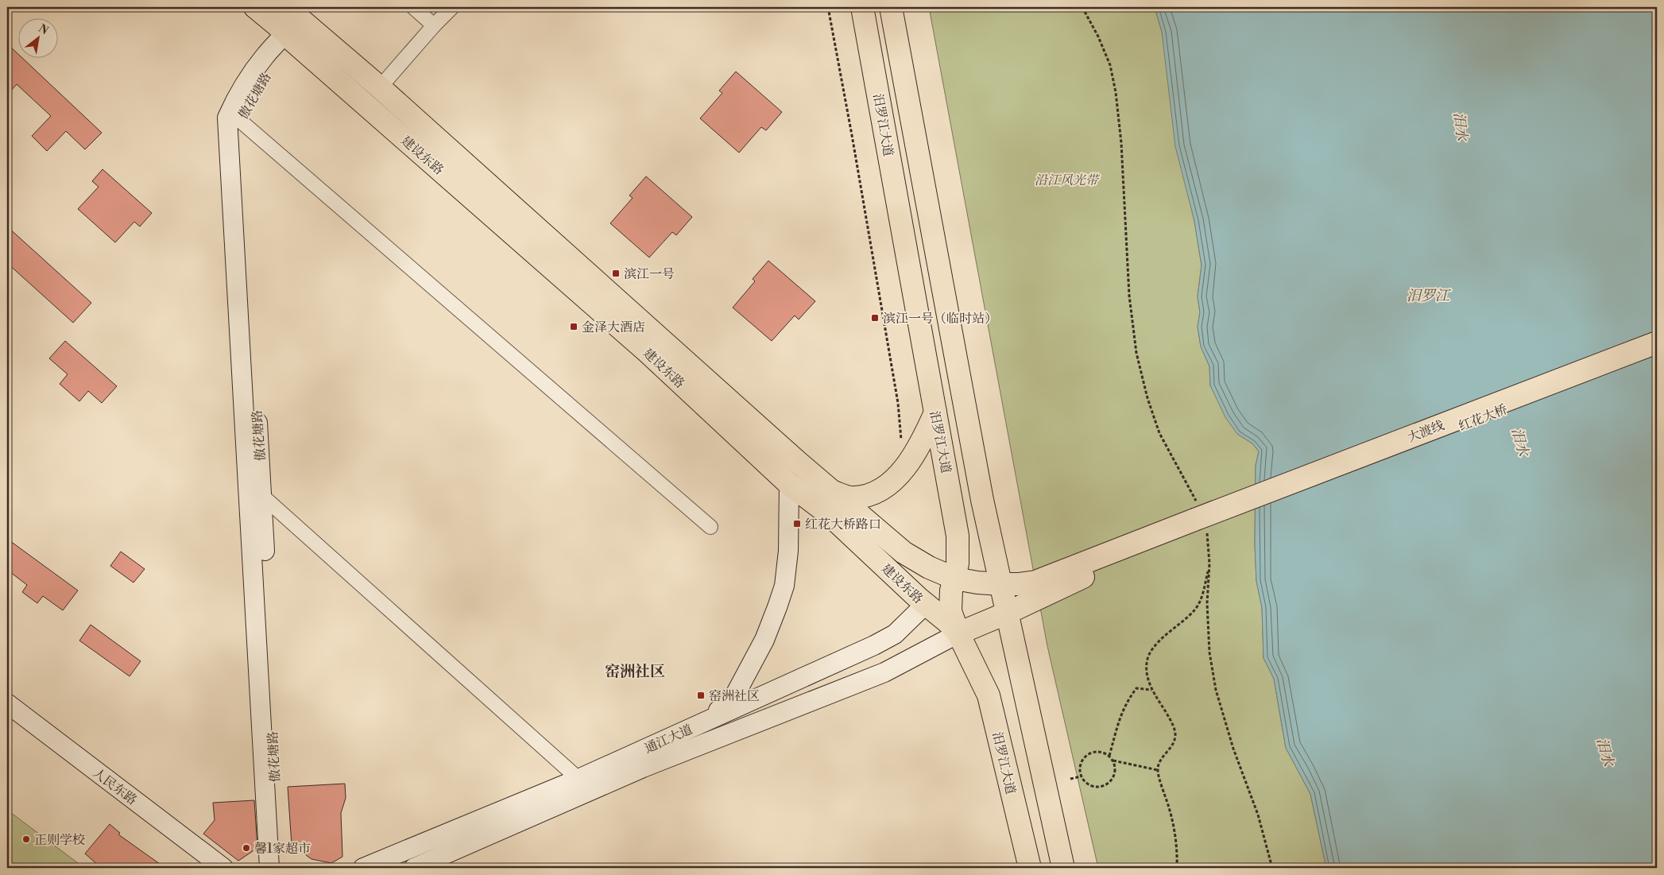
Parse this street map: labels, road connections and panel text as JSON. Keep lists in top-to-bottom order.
{
  "streets": {
    "main road": [
      "汨罗江大道",
      "建设东路",
      "红花大桥",
      "大渡线",
      "通江大道"
    ],
    "street": ["傲花塘路", "人民东路"]
  },
  "crossings": [
    ["傲花塘路", "建设东路"],
    ["汨罗江大道", "建设东路"],
    ["汨罗江大道", "通江大道"],
    ["建设东路", "红花大桥"],
    ["建设东路", "大渡线"],
    ["建设东路", "通江大道"],
    ["红花大桥", "大渡线"]
  ],
  "districts": ["窑洲社区"],
  "water": ["汨水", "汨罗江"],
  "parks": ["沿江风光带"],
  "places": {
    "transit": [
      "滨江一号",
      "滨江一号（临时站）",
      "金泽大酒店",
      "红花大桥路口",
      "窑洲社区"
    ],
    "other": ["正则学校", "馨1家超市"]
  },
  "north": "top right"
}
